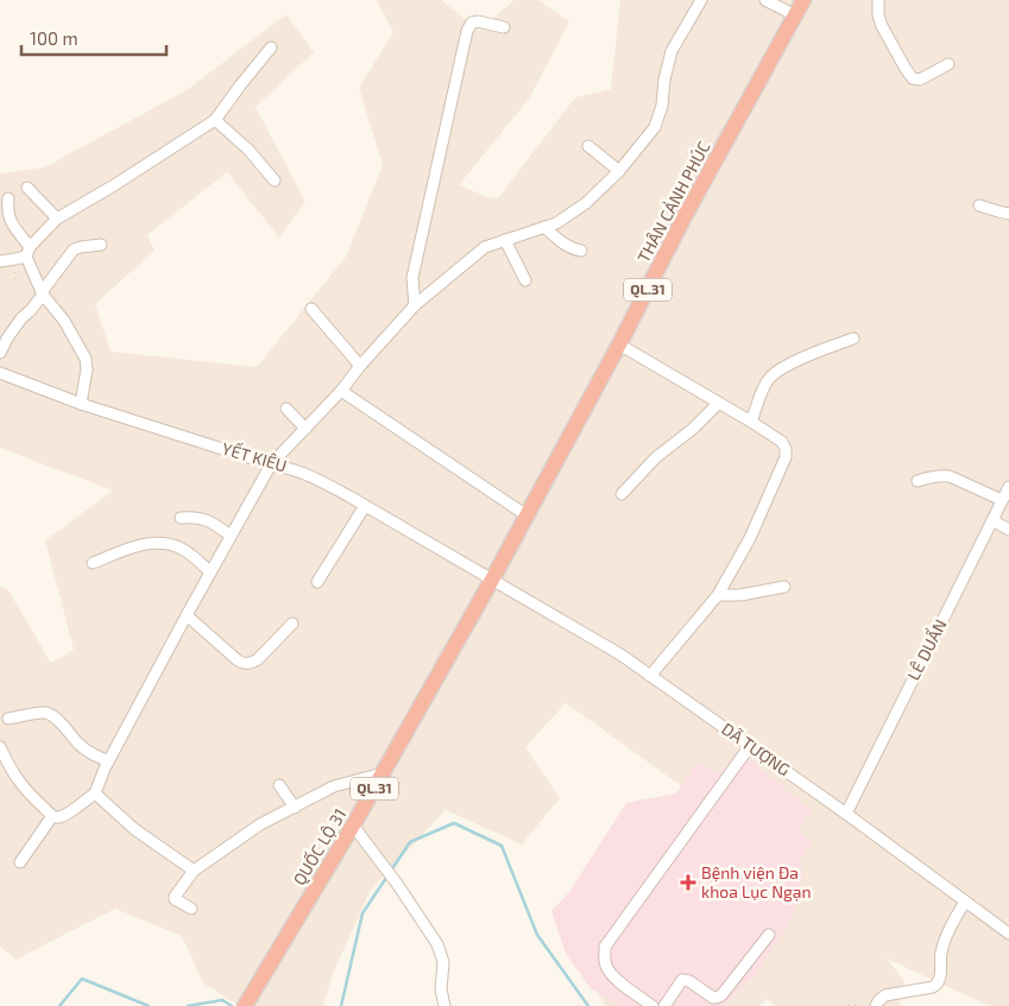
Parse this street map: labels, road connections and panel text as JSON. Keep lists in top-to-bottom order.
{
  "streets": {
    "highway": ["THÂN CẢNH PHÚC", "QL.31", "QUỐC LỘ 31"],
    "street": ["YẾT KIÊU", "LÊ DUẨN", "DÃ TƯỢNG"]
  },
  "crossings": [
    ["THÂN CẢNH PHÚC", "YẾT KIÊU"],
    ["THÂN CẢNH PHÚC", "DÃ TƯỢNG"],
    ["THÂN CẢNH PHÚC", "QUỐC LỘ 31"],
    ["YẾT KIÊU", "DÃ TƯỢNG"],
    ["YẾT KIÊU", "QUỐC LỘ 31"],
    ["LÊ DUẨN", "DÃ TƯỢNG"],
    ["DÃ TƯỢNG", "QUỐC LỘ 31"]
  ],
  "places": {
    "health": ["Bệnh viện Đa khoa Lục Ngạn"]
  },
  "scale_bar": "100 m"
}
